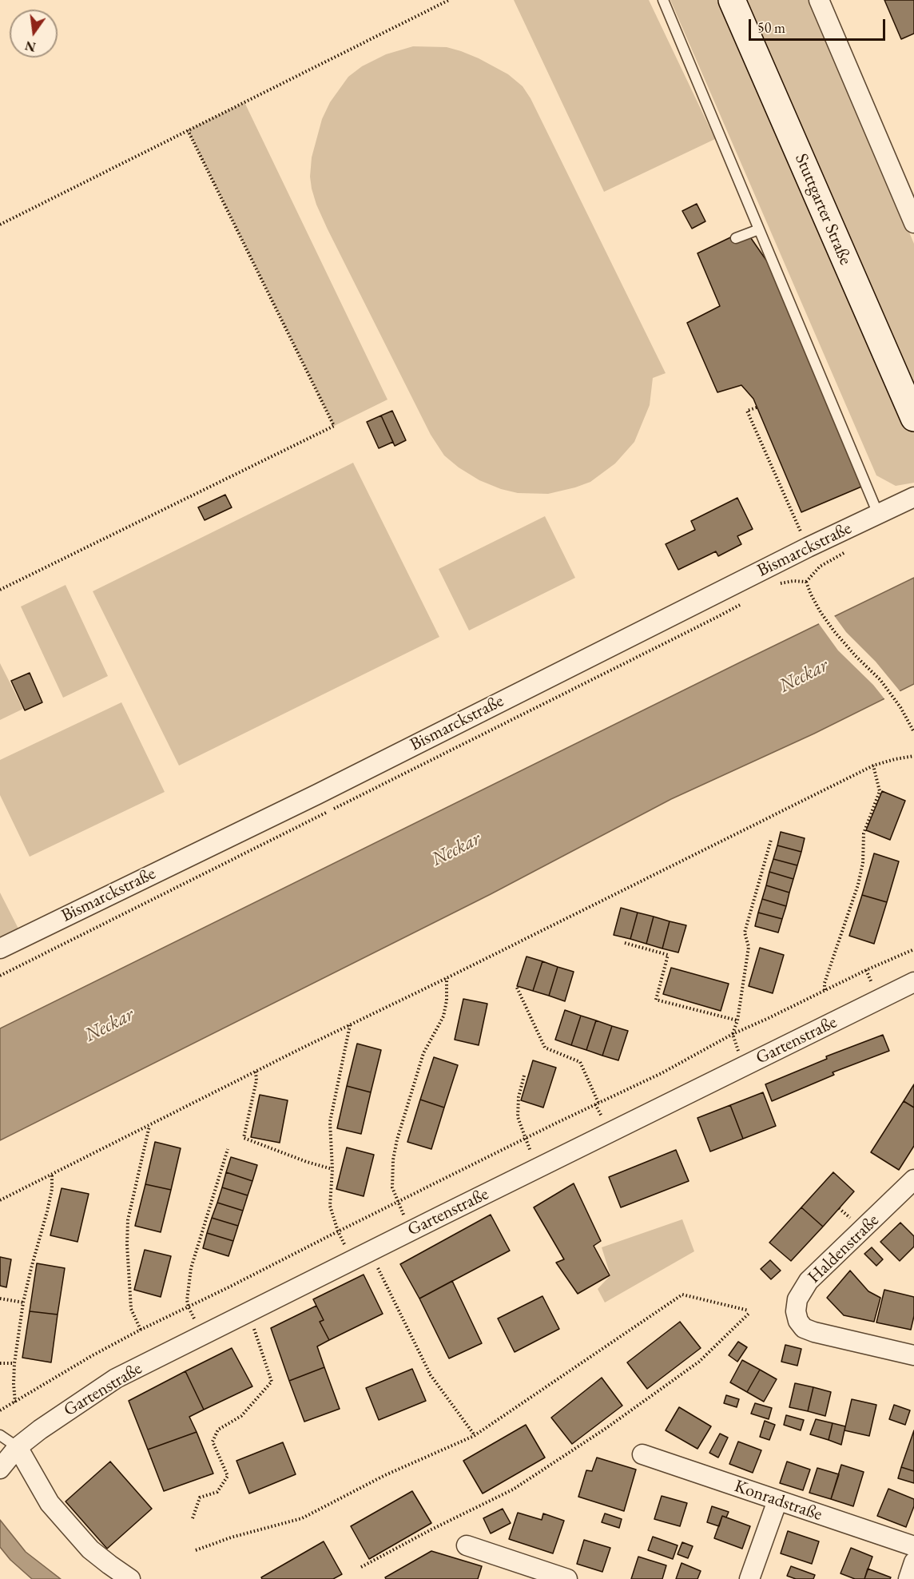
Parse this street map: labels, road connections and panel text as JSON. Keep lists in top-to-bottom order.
{
  "streets": {
    "main road": ["Stuttgarter Straße"],
    "street": [
      "Bismarckstraße",
      "Gartenstraße",
      "Haldenstraße",
      "Konradstraße"
    ]
  },
  "water": ["Neckar"],
  "scale_bar": "50 m",
  "north": "bottom"
}
